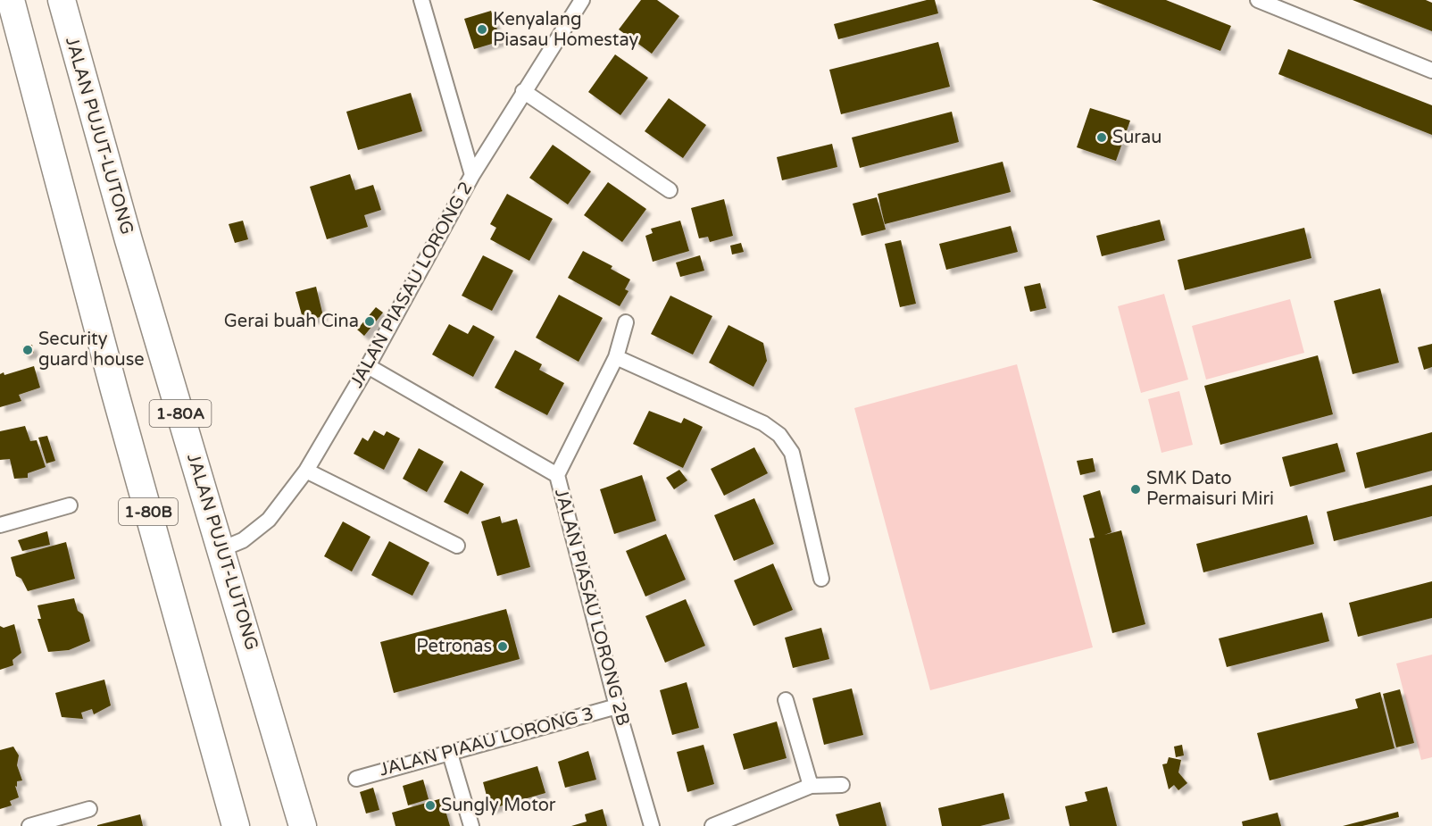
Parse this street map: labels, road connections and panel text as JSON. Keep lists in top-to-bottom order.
{
  "streets": {
    "highway": ["JALAN PUJUT-LUTONG", "1-80A", "1-80B"],
    "street": ["JALAN PIASAU LORONG 2", "JALAN PIASAU LORONG 2B", "JALAN PIAAU LORONG 3"]
  },
  "crossings": [
    ["JALAN PUJUT-LUTONG", "JALAN PIASAU LORONG 2"],
    ["JALAN PIASAU LORONG 2", "JALAN PIASAU LORONG 2B"],
    ["JALAN PIASAU LORONG 2B", "JALAN PIAAU LORONG 3"]
  ],
  "places": [
    "Kenyalang Piasau Homestay",
    "Surau",
    "Gerai buah Cina",
    "Security guard house",
    "SMK Dato Permaisuri Miri",
    "Petronas",
    "Sungly Motor"
  ]
}
